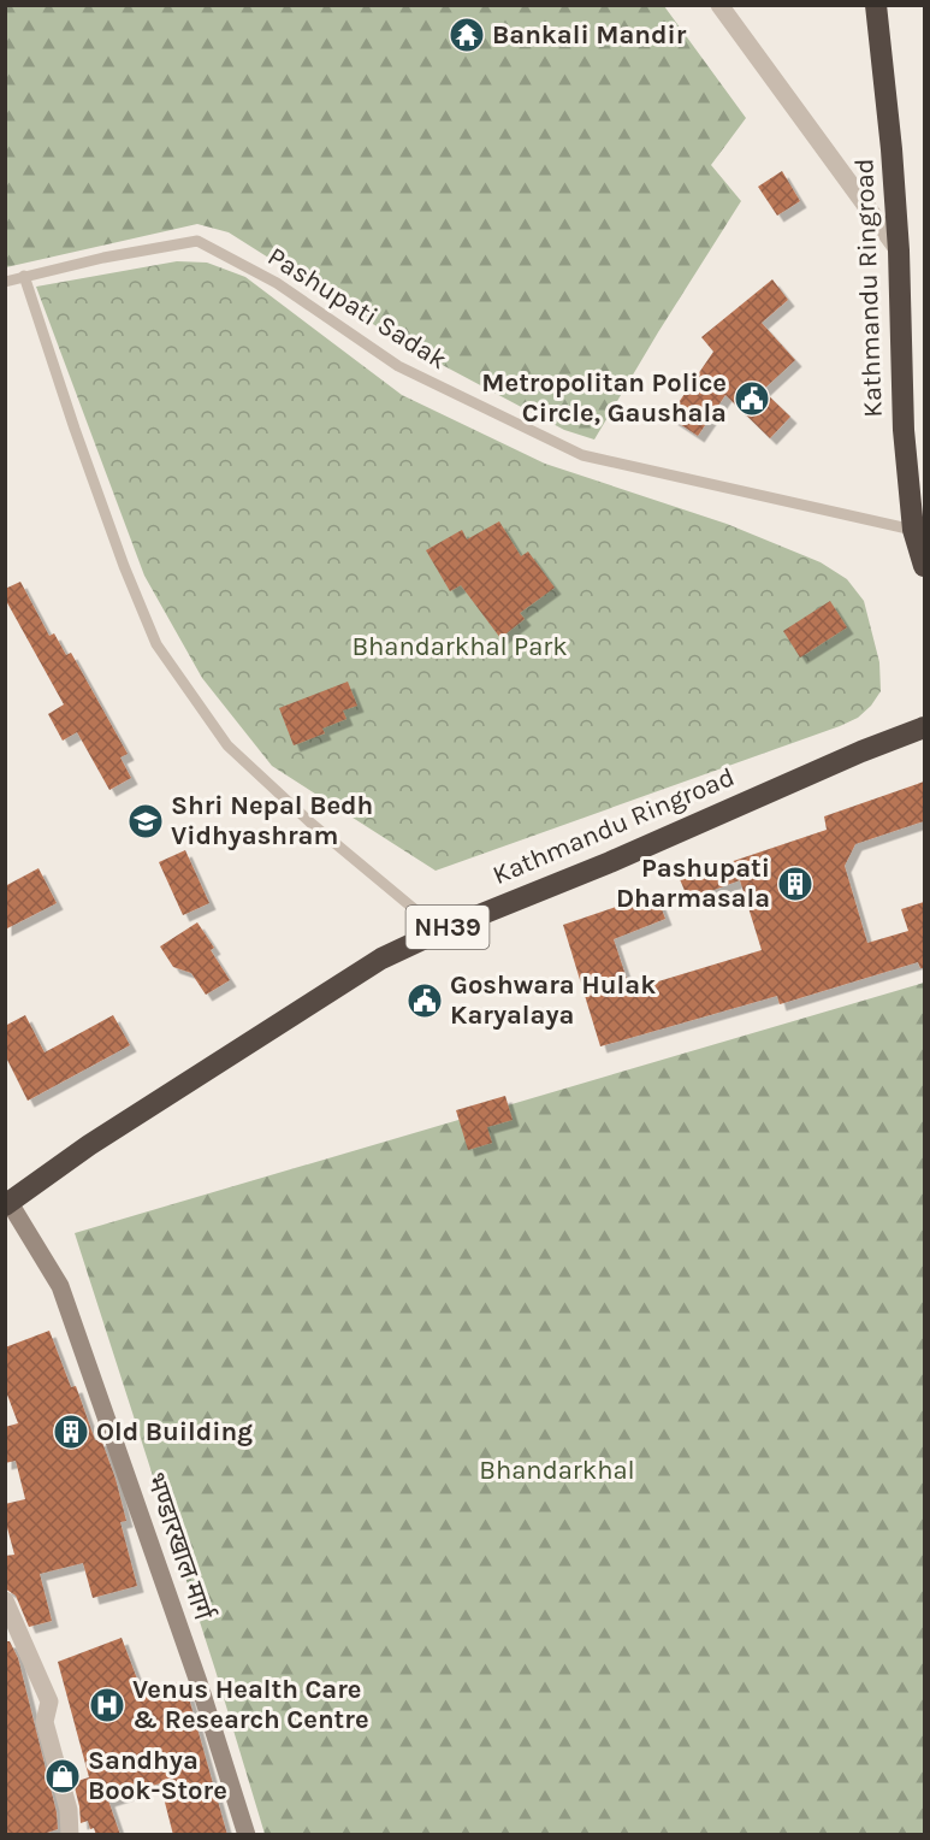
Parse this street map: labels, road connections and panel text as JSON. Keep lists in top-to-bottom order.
{
  "streets": {
    "highway": ["Kathmandu Ringroad", "NH39"],
    "main road": ["भण्डारखाल मार्ग"],
    "lane": ["Pashupati Sadak"]
  },
  "crossings": [
    ["Kathmandu Ringroad", "Pashupati Sadak"],
    ["Kathmandu Ringroad", "भण्डारखाल मार्ग"]
  ],
  "parks": ["Bhandarkhal Park", "Bhandarkhal"],
  "places": {
    "temple": ["Bankali Mandir"],
    "public building": ["Metropolitan Police Circle, Gaushala", "Goshwara Hulak Karyalaya"],
    "school or university": ["Shri Nepal Bedh Vidhyashram"],
    "building": ["Pashupati Dharmasala", "Old Building"],
    "hospital": ["Venus Health Care & Research Centre"],
    "shop": ["Sandhya Book-Store"]
  }
}
